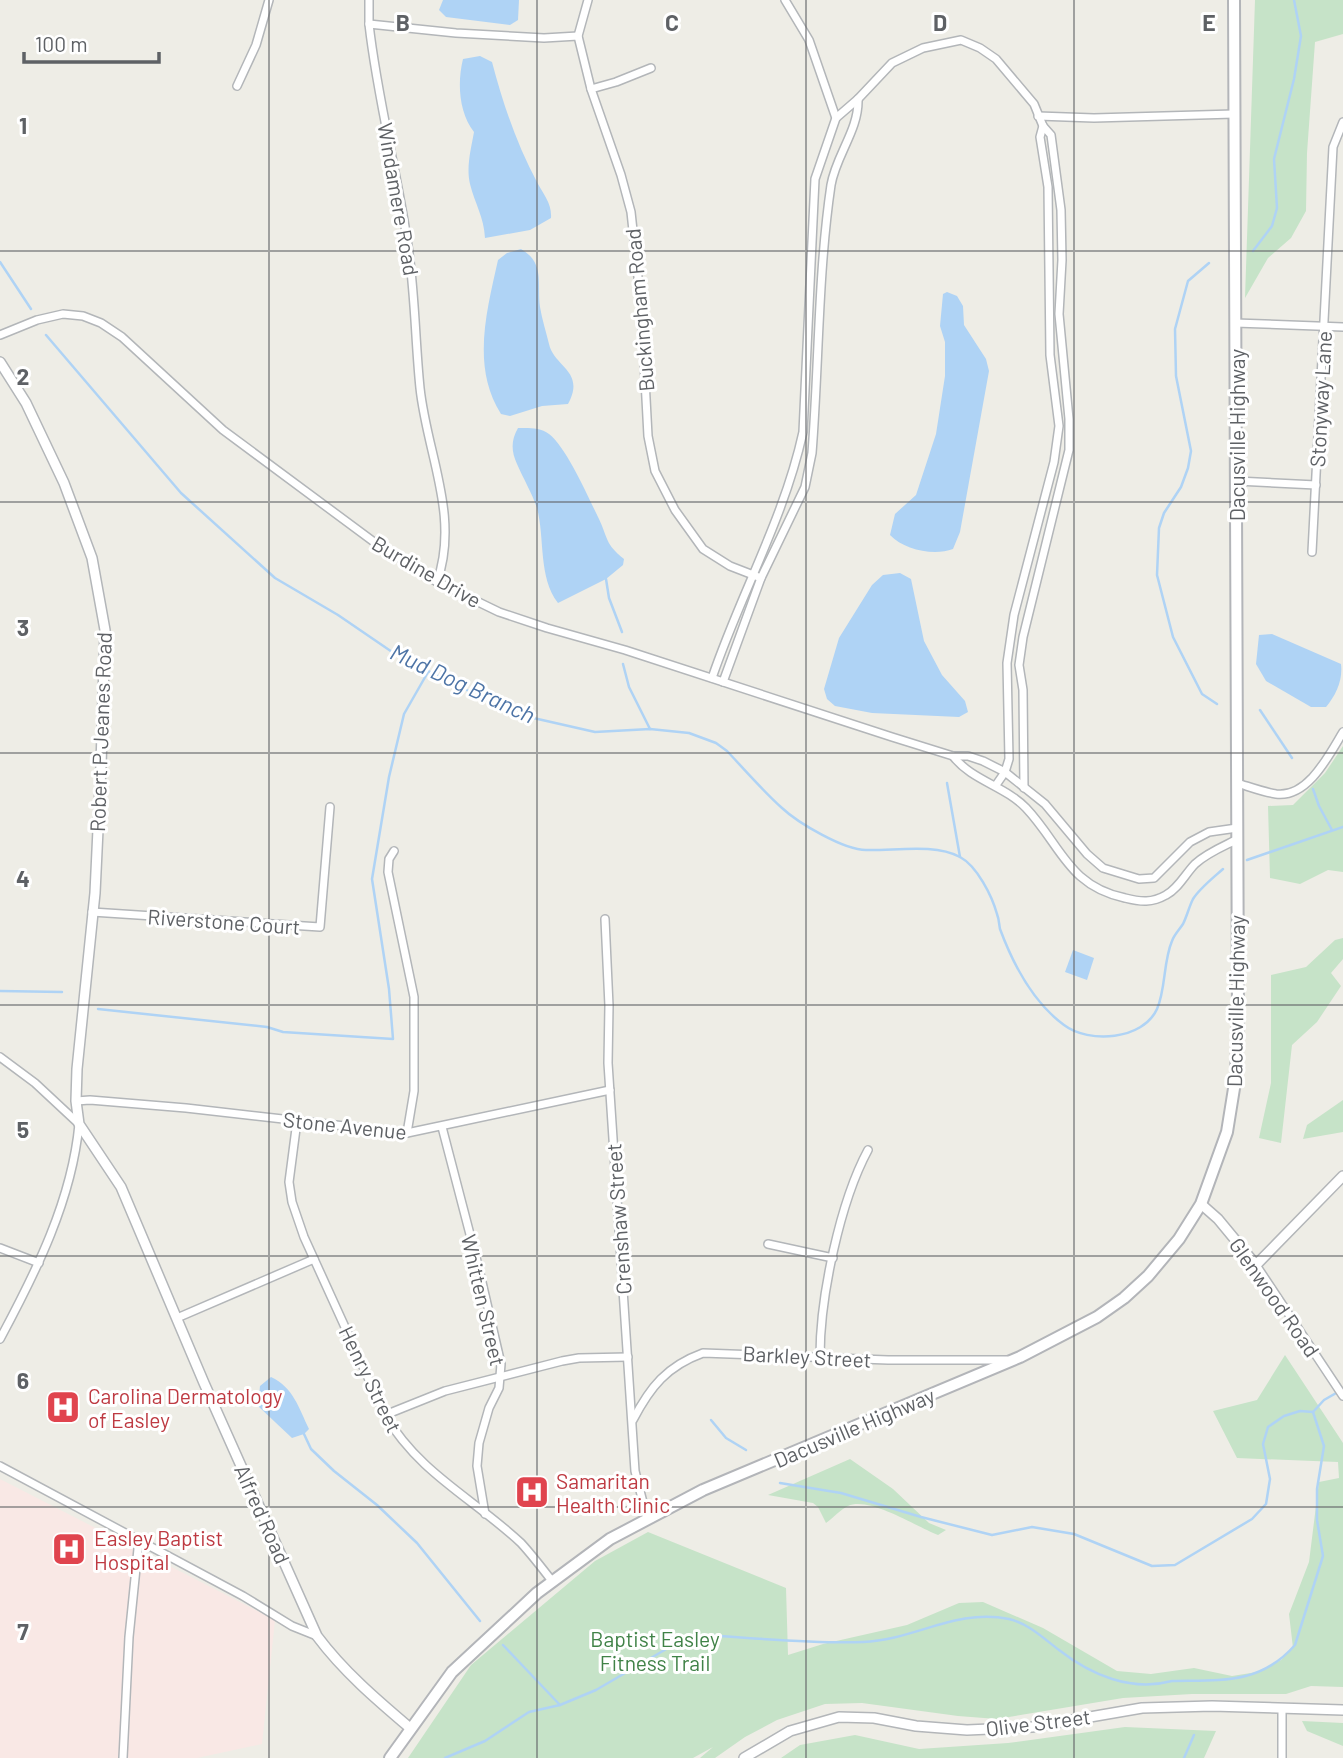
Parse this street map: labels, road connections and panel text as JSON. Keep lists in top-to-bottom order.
{
  "streets": {
    "main road": ["Dacusville Highway"],
    "street": [
      "Windamere Road",
      "Buckingham Road",
      "Stonyway Lane",
      "Burdine Drive",
      "Robert P Jeanes Road",
      "Riverstone Court",
      "Stone Avenue",
      "Crenshaw Street",
      "Glenwood Road",
      "Whitten Street",
      "Barkley Street",
      "Henry Street",
      "Alfred Road",
      "Olive Street"
    ]
  },
  "crossings": [
    ["Windamere Road", "Burdine Drive"],
    ["Dacusville Highway", "Burdine Drive"],
    ["Dacusville Highway", "Crenshaw Street"],
    ["Dacusville Highway", "Glenwood Road"],
    ["Dacusville Highway", "Barkley Street"],
    ["Dacusville Highway", "Henry Street"],
    ["Dacusville Highway", "Alfred Road"],
    ["Robert P Jeanes Road", "Riverstone Court"],
    ["Robert P Jeanes Road", "Stone Avenue"],
    ["Robert P Jeanes Road", "Alfred Road"],
    ["Stone Avenue", "Crenshaw Street"],
    ["Stone Avenue", "Whitten Street"],
    ["Stone Avenue", "Henry Street"],
    ["Crenshaw Street", "Barkley Street"],
    ["Whitten Street", "Henry Street"]
  ],
  "water": ["Mud Dog Branch"],
  "parks": ["Baptist Easley Fitness Trail"],
  "places": {
    "hospital": ["Carolina Dermatology of Easley", "Samaritan Health Clinic", "Easley Baptist Hospital"]
  },
  "scale_bar": "100 m",
  "grid": {
    "columns": [
      "B",
      "C",
      "D",
      "E"
    ],
    "rows": [
      "1",
      "2",
      "3",
      "4",
      "5",
      "6",
      "7"
    ]
  }
}
